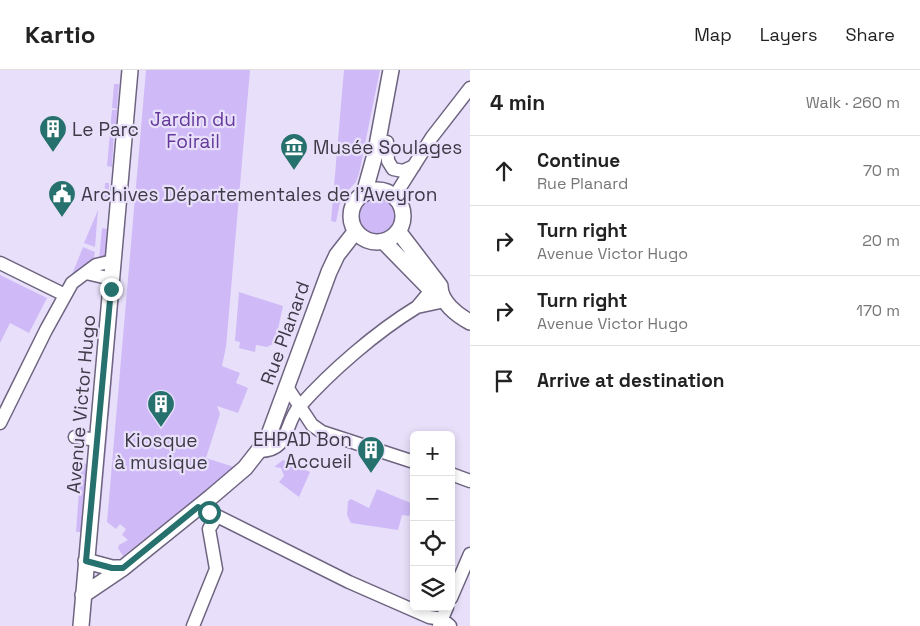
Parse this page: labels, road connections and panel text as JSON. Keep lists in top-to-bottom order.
{
  "streets": {
    "main road": ["Rue Planard", "Avenue Victor Hugo"]
  },
  "crossings": [
    ["Rue Planard", "Avenue Victor Hugo"]
  ],
  "parks": ["Jardin du Foirail"],
  "places": {
    "building": ["Le Parc", "Kiosque à musique", "EHPAD Bon Accueil"],
    "museum": ["Musée Soulages"],
    "public building": ["Archives Départementales de l'Aveyron"]
  },
  "page": {
    "header": "Kartio",
    "nav": ["Map", "Layers", "Share"],
    "heading": ["4 min", "Walk · 260 m"],
    "list": [
      ["Continue", "Rue Planard", "70 m"],
      ["Turn right", "Avenue Victor Hugo", "20 m"],
      ["Turn right", "Avenue Victor Hugo", "170 m"],
      "Arrive at destination"
    ],
    "map_buttons": ["+", "−"]
  }
}
